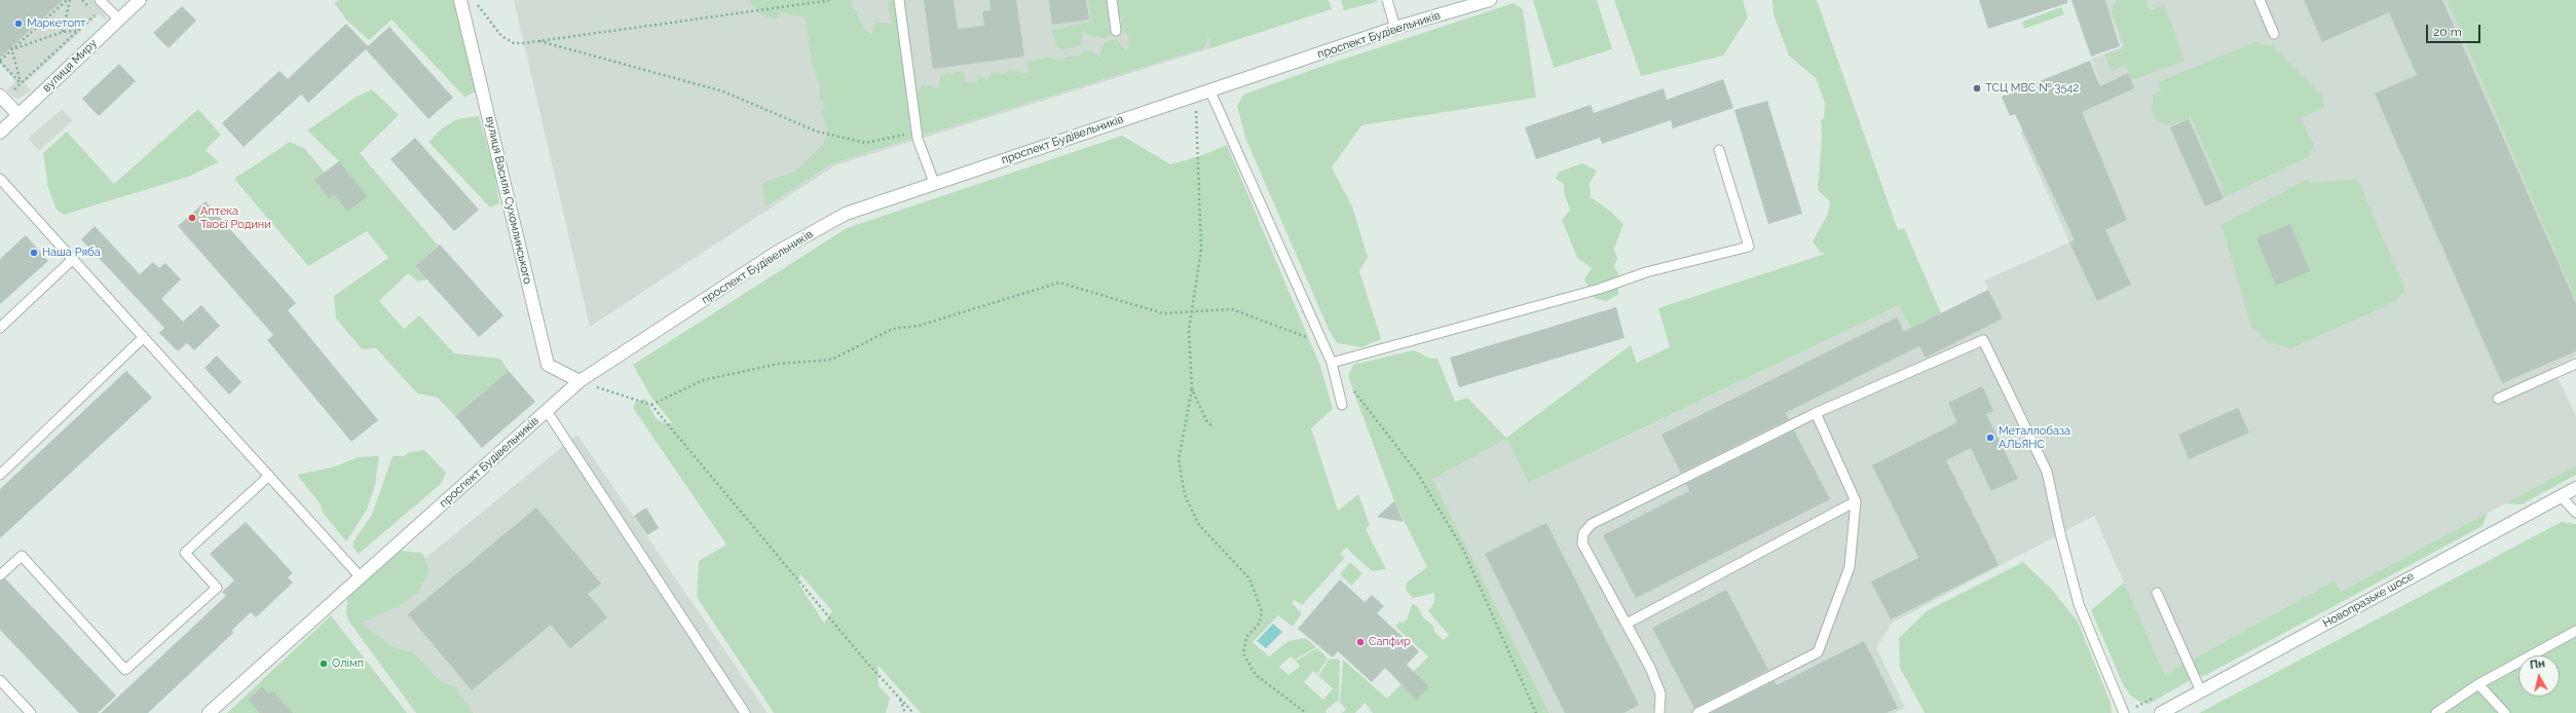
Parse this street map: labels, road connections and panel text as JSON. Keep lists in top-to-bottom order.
{
  "streets": {
    "street": [
      "проспект Будівельників",
      "вулиця Миру",
      "вулиця Василя Сухомлинського",
      "Новопразьке шосе"
    ]
  },
  "crossings": [
    ["проспект Будівельників", "вулиця Василя Сухомлинського"]
  ],
  "places": [
    "Маркетопт",
    "ТСЦ МВС № 3542",
    "Аптека Твоєї Родини",
    "Наша Ряба",
    "Металлобаза АЛЬЯНС",
    "Сапфир",
    "Олімп"
  ],
  "scale_bar": "20 m",
  "north": "top"
}
